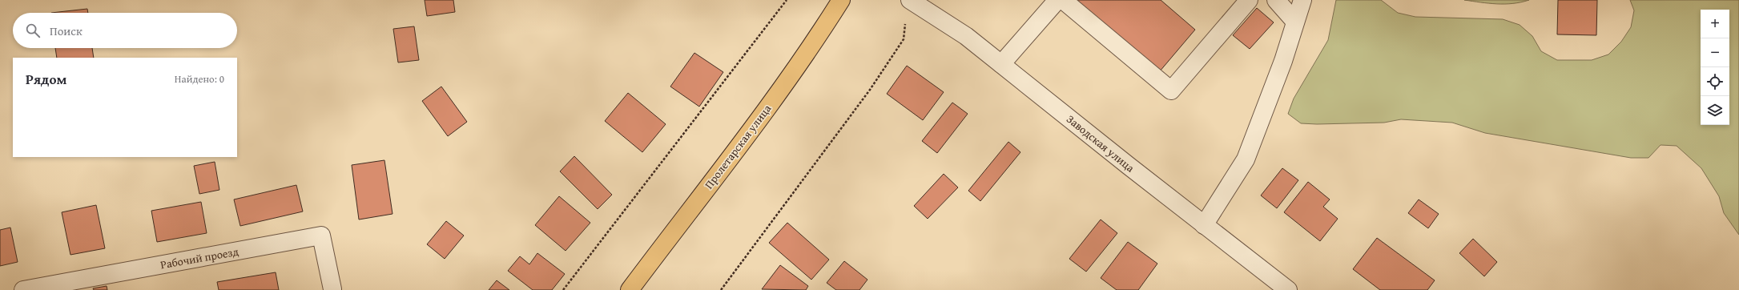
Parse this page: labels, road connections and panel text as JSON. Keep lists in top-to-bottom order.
{
  "streets": {
    "main road": ["Пролетарская улица"],
    "street": ["Заводская улица", "Рабочий проезд"]
  },
  "page": {
    "map_buttons": ["+", "−"],
    "search": "Поиск",
    "heading": ["Рядом", "Найдено: 0"]
  }
}
